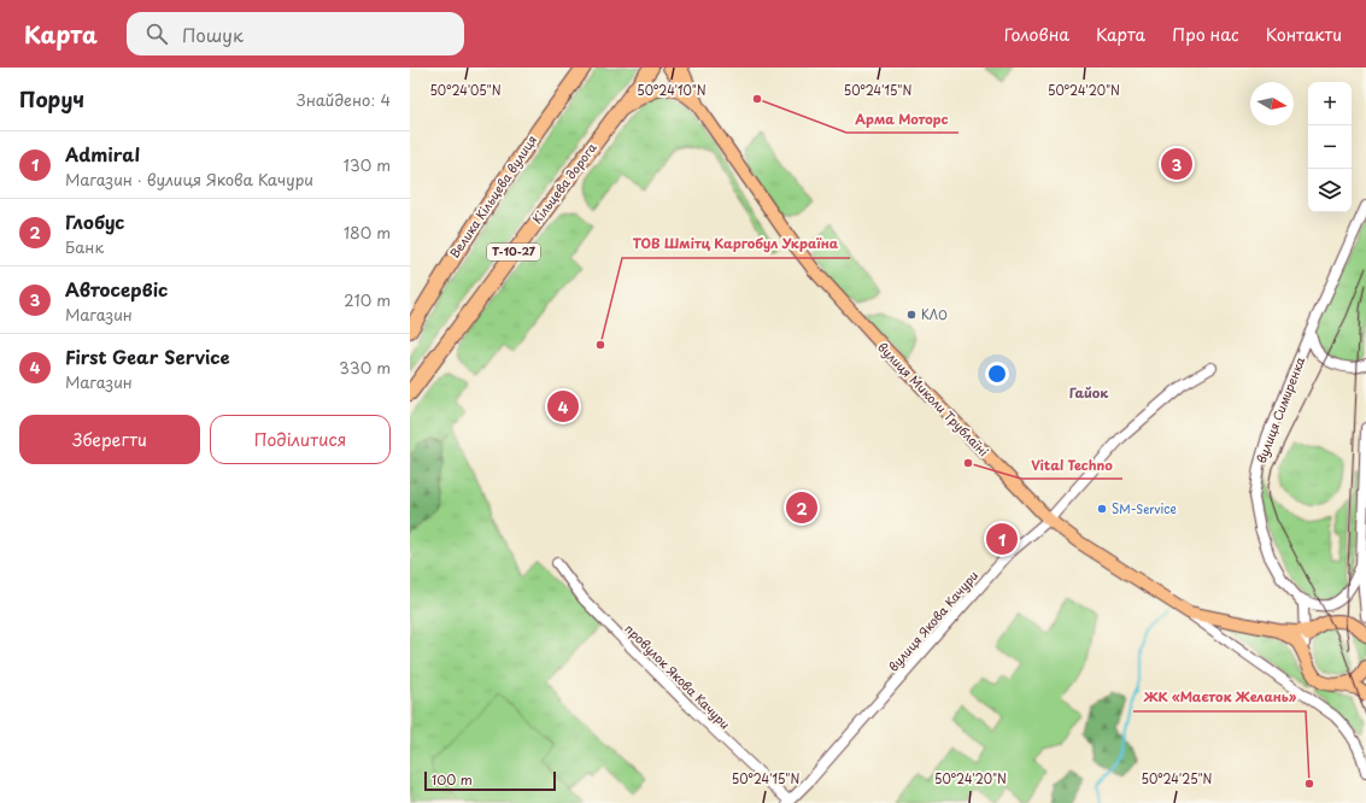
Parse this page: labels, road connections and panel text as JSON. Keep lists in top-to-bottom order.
{
  "streets": {
    "highway": ["Кільцева дорога", "Велика Кільцева вулиця", "Т-10-27"],
    "main road": ["вулиця Миколи Трублаїні"],
    "street": ["вулиця Симиренка", "вулиця Якова Качури", "провулок Якова Качури"]
  },
  "crossings": [
    ["вулиця Миколи Трублаїні", "вулиця Якова Качури"],
    ["вулиця Якова Качури", "провулок Якова Качури"]
  ],
  "districts": ["Гайок"],
  "places": [
    "Арма Моторс",
    "КЛО",
    "ТОВ Шмітц Каргобул Україна",
    "Vital Techno",
    "SM-Service",
    "ЖК «Маєток Желань»"
  ],
  "scale_bar": "100 m",
  "north": "right",
  "page": {
    "header": "Карта",
    "search": "Пошук",
    "nav": [
      "Головна",
      "Карта",
      "Про нас",
      "Контакти"
    ],
    "heading": ["Поруч", "Знайдено: 4"],
    "map_buttons": ["+", "−"],
    "list": [
      {
        "mark": "1",
        "name": "Admiral",
        "note": "Магазин · вулиця Якова Качури",
        "value": "130 m"
      },
      {
        "mark": "2",
        "name": "Глобус",
        "note": "Банк",
        "value": "180 m"
      },
      {
        "mark": "3",
        "name": "Автосервіс",
        "note": "Магазин",
        "value": "210 m"
      },
      {
        "mark": "4",
        "name": "First Gear Service",
        "note": "Магазин",
        "value": "330 m"
      }
    ],
    "pins": [
      "3",
      "4",
      "2",
      "1"
    ],
    "buttons": ["Зберегти", "Поділитися"],
    "scale": "100 m"
  },
  "coordinates": [
    "50°24'05\"N",
    "50°24'10\"N",
    "50°24'15\"N",
    "50°24'20\"N",
    "50°24'25\"N"
  ]
}
